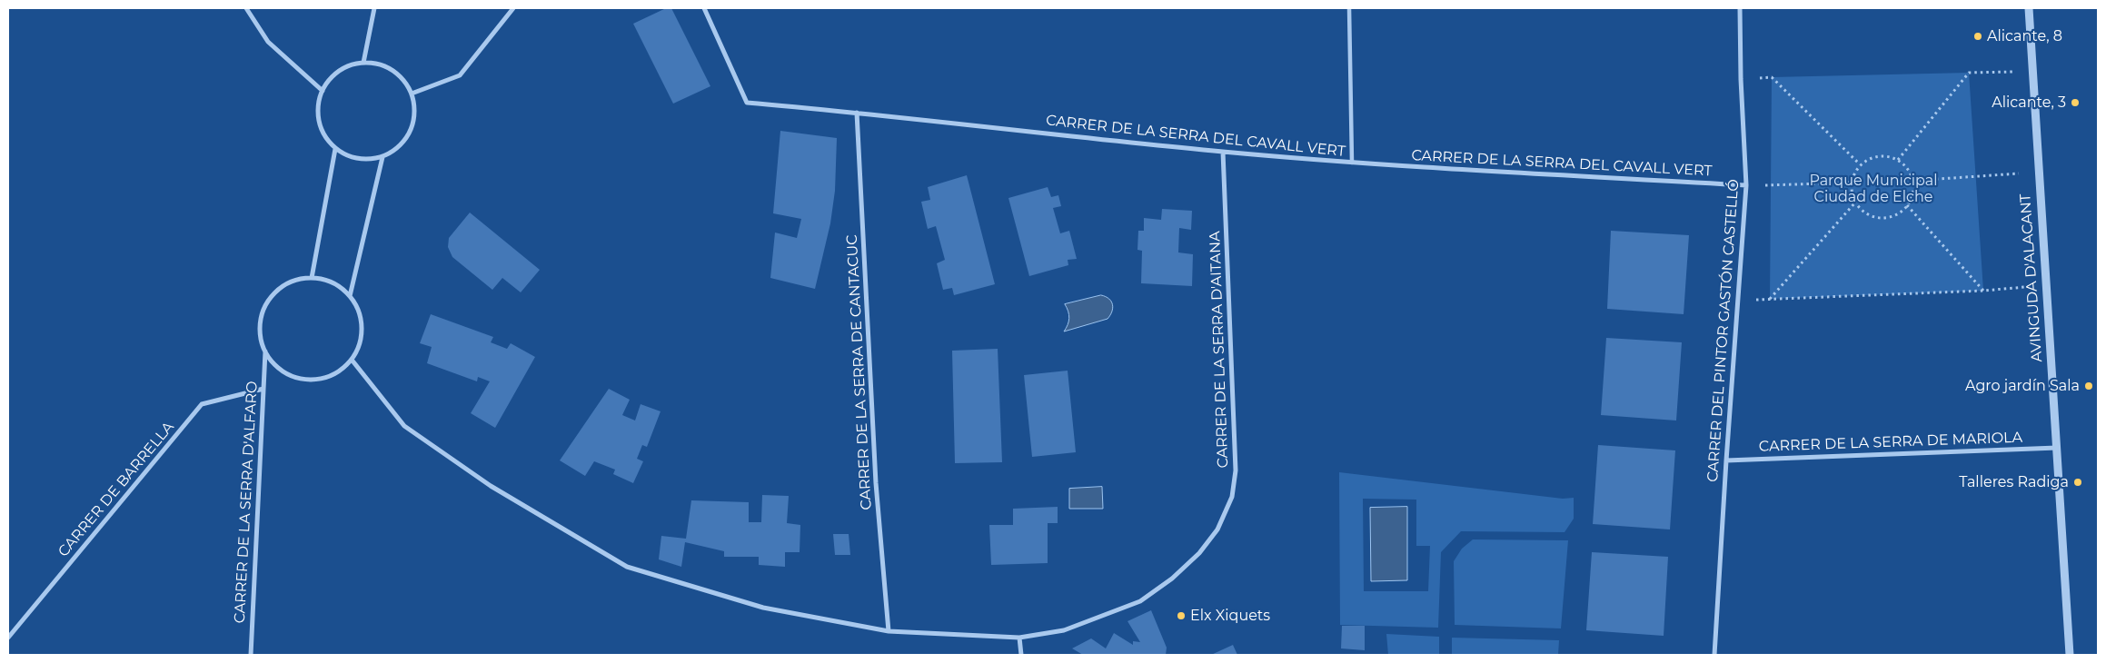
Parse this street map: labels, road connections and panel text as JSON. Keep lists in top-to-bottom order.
{
  "streets": {
    "street": [
      "CARRER DE LA SERRA DEL CAVALL VERT",
      "AVINGUDA D'ALACANT",
      "CARRER DEL PINTOR GASTÓN CASTELLÓ",
      "CARRER DE LA SERRA D'AITANA",
      "CARRER DE LA SERRA DE CANTACUC",
      "CARRER DE LA SERRA DE MARIOLA",
      "CARRER DE BARRELLA",
      "CARRER DE LA SERRA D'ALFARO"
    ]
  },
  "crossings": [
    ["CARRER DE LA SERRA DEL CAVALL VERT", "CARRER DEL PINTOR GASTÓN CASTELLÓ"],
    ["CARRER DE LA SERRA DEL CAVALL VERT", "CARRER DE LA SERRA D'AITANA"],
    ["CARRER DE LA SERRA DEL CAVALL VERT", "CARRER DE LA SERRA DE CANTACUC"],
    ["AVINGUDA D'ALACANT", "CARRER DE LA SERRA DE MARIOLA"],
    ["CARRER DEL PINTOR GASTÓN CASTELLÓ", "CARRER DE LA SERRA DE MARIOLA"],
    ["CARRER DE LA SERRA D'AITANA", "CARRER DE LA SERRA DE CANTACUC"],
    ["CARRER DE LA SERRA D'AITANA", "CARRER DE LA SERRA D'ALFARO"],
    ["CARRER DE BARRELLA", "CARRER DE LA SERRA D'ALFARO"]
  ],
  "parks": ["Parque Municipal Ciudad de Elche"],
  "places": [
    "Alicante, 8",
    "Alicante, 3",
    "Agro jardín Sala",
    "Talleres Radiga",
    "Elx Xiquets"
  ]
}
